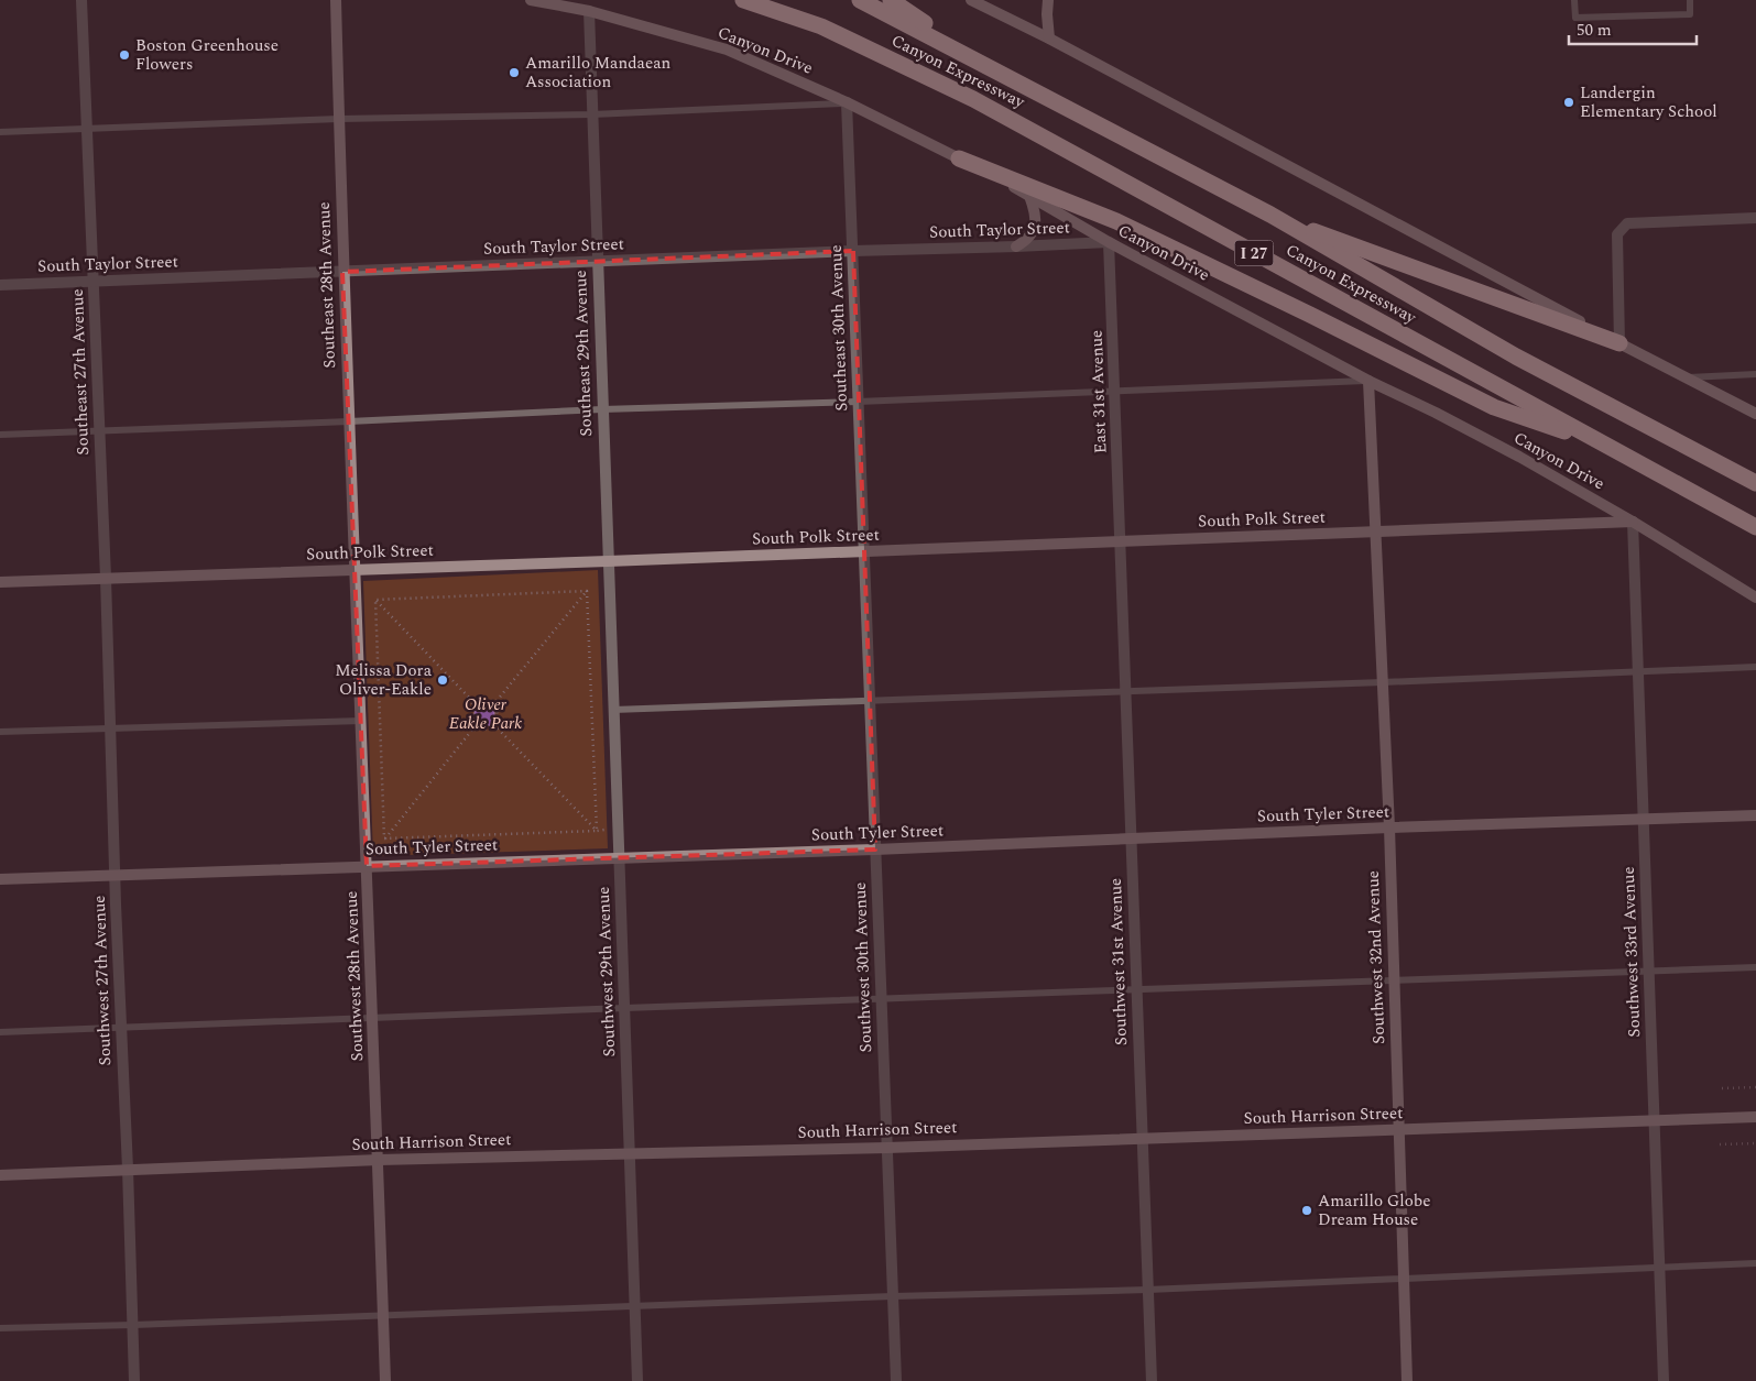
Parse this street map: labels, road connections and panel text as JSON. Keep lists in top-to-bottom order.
{
  "streets": {
    "highway": ["Canyon Expressway", "I 27"],
    "main road": [
      "Canyon Drive",
      "Southeast 28th Avenue",
      "South Polk Street",
      "South Tyler Street",
      "Southwest 32nd Avenue",
      "Southwest 28th Avenue",
      "South Harrison Street"
    ],
    "street": [
      "South Taylor Street",
      "Southeast 30th Avenue",
      "Southeast 29th Avenue",
      "Southeast 27th Avenue",
      "East 31st Avenue",
      "Southwest 33rd Avenue",
      "Southwest 31st Avenue",
      "Southwest 30th Avenue",
      "Southwest 29th Avenue",
      "Southwest 27th Avenue"
    ]
  },
  "crossings": [
    ["Canyon Drive", "South Taylor Street"],
    ["Canyon Drive", "Southeast 30th Avenue"],
    ["Canyon Drive", "Southeast 29th Avenue"],
    ["Canyon Drive", "East 31st Avenue"],
    ["Canyon Drive", "South Polk Street"],
    ["Canyon Drive", "Southwest 33rd Avenue"],
    ["Canyon Drive", "Southwest 32nd Avenue"],
    ["South Taylor Street", "Southeast 28th Avenue"],
    ["South Taylor Street", "Southeast 30th Avenue"],
    ["South Taylor Street", "Southeast 29th Avenue"],
    ["South Taylor Street", "Southeast 27th Avenue"],
    ["South Taylor Street", "East 31st Avenue"],
    ["Southeast 28th Avenue", "South Polk Street"],
    ["Southeast 28th Avenue", "Southwest 28th Avenue"],
    ["Southeast 30th Avenue", "South Polk Street"],
    ["Southeast 30th Avenue", "Southwest 30th Avenue"],
    ["Southeast 29th Avenue", "South Polk Street"],
    ["Southeast 29th Avenue", "Southwest 29th Avenue"],
    ["Southeast 27th Avenue", "South Polk Street"],
    ["Southeast 27th Avenue", "Southwest 27th Avenue"],
    ["East 31st Avenue", "South Polk Street"],
    ["East 31st Avenue", "Southwest 31st Avenue"],
    ["South Polk Street", "Southwest 33rd Avenue"],
    ["South Polk Street", "Southwest 32nd Avenue"],
    ["South Polk Street", "Southwest 31st Avenue"],
    ["South Polk Street", "Southwest 30th Avenue"],
    ["South Polk Street", "Southwest 29th Avenue"],
    ["South Polk Street", "Southwest 28th Avenue"],
    ["South Polk Street", "Southwest 27th Avenue"],
    ["South Tyler Street", "Southwest 33rd Avenue"],
    ["South Tyler Street", "Southwest 32nd Avenue"],
    ["South Tyler Street", "Southwest 31st Avenue"],
    ["South Tyler Street", "Southwest 30th Avenue"],
    ["South Tyler Street", "Southwest 29th Avenue"],
    ["South Tyler Street", "Southwest 28th Avenue"],
    ["South Tyler Street", "Southwest 27th Avenue"],
    ["Southwest 33rd Avenue", "South Harrison Street"],
    ["Southwest 32nd Avenue", "South Harrison Street"],
    ["Southwest 31st Avenue", "South Harrison Street"],
    ["Southwest 30th Avenue", "South Harrison Street"],
    ["Southwest 29th Avenue", "South Harrison Street"],
    ["Southwest 28th Avenue", "South Harrison Street"],
    ["Southwest 27th Avenue", "South Harrison Street"]
  ],
  "parks": ["Oliver Eakle Park"],
  "places": [
    "Boston Greenhouse Flowers",
    "Amarillo Mandaean Association",
    "Landergin Elementary School",
    "Melissa Dora Oliver-Eakle",
    "Amarillo Globe Dream House"
  ],
  "scale_bar": "50 m"
}
